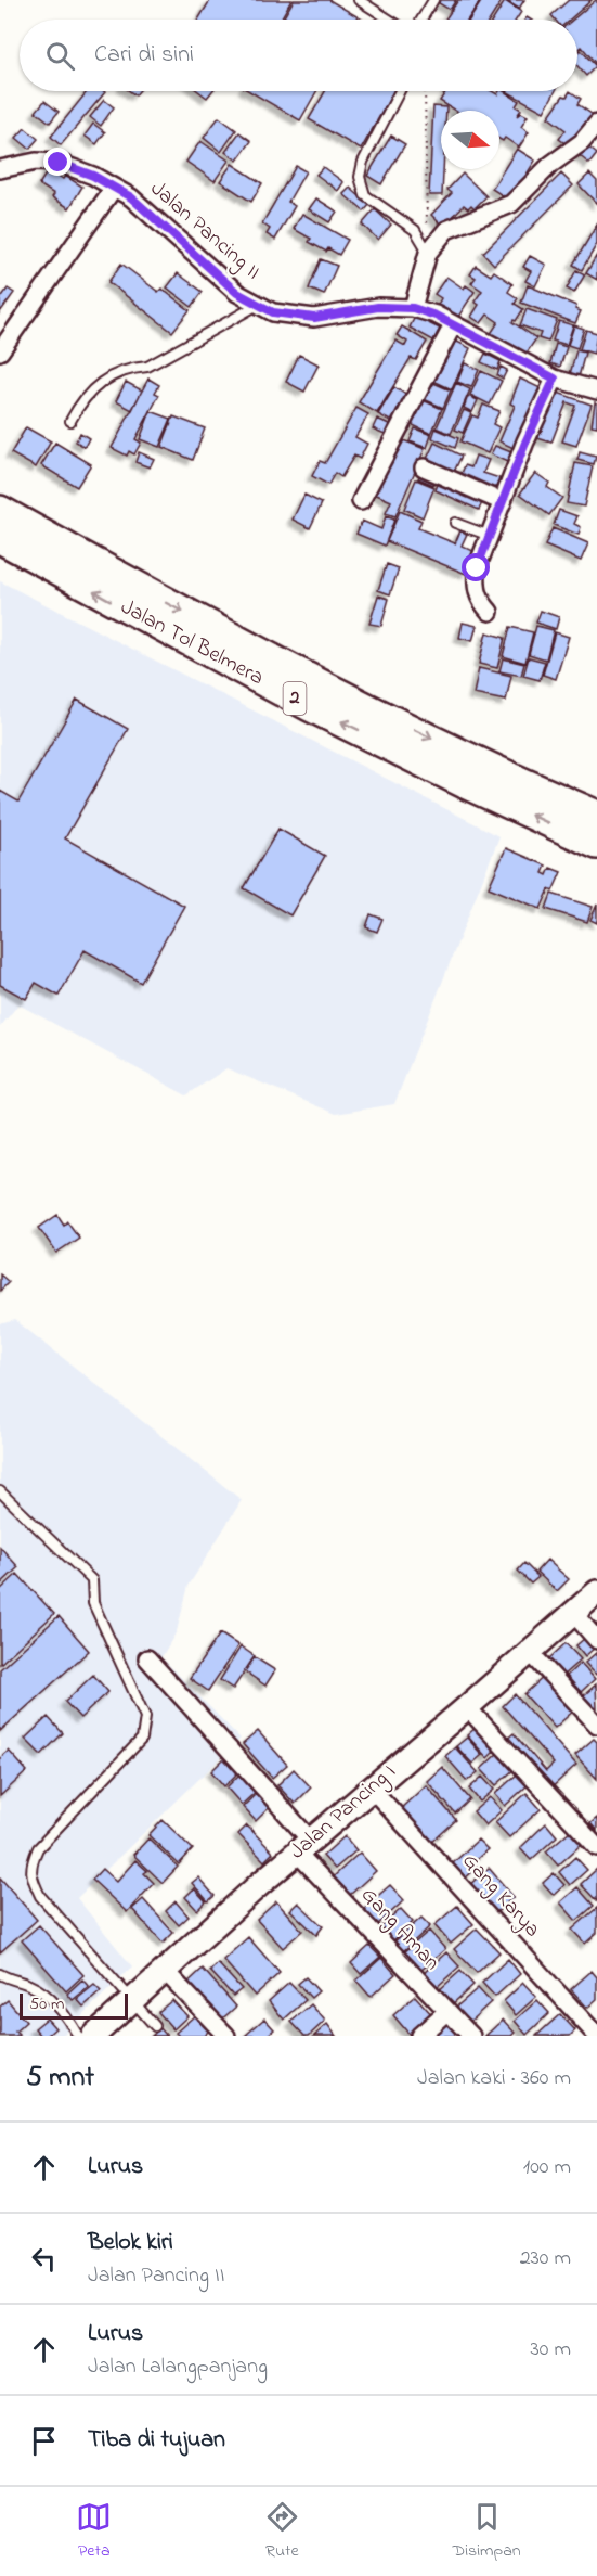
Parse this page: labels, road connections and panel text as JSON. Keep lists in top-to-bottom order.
{
  "streets": {
    "highway": ["Jalan Tol Belmera", "2"],
    "main road": ["Jalan Pancing I"],
    "street": ["Jalan Pancing II", "Gang Karya", "Gang Aman"]
  },
  "crossings": [
    ["Jalan Pancing I", "Gang Karya"],
    ["Jalan Pancing I", "Gang Aman"]
  ],
  "scale_bar": "50 m",
  "north": "right",
  "page": {
    "search": "Cari di sini",
    "scale": "50 m",
    "heading": ["5 mnt", "Jalan kaki · 360 m"],
    "list": [
      ["Lurus", "100 m"],
      ["Belok kiri", "Jalan Pancing II", "230 m"],
      ["Lurus", "Jalan Lalangpanjang", "30 m"],
      "Tiba di tujuan"
    ],
    "nav": ["Peta", "Rute", "Disimpan"]
  }
}
